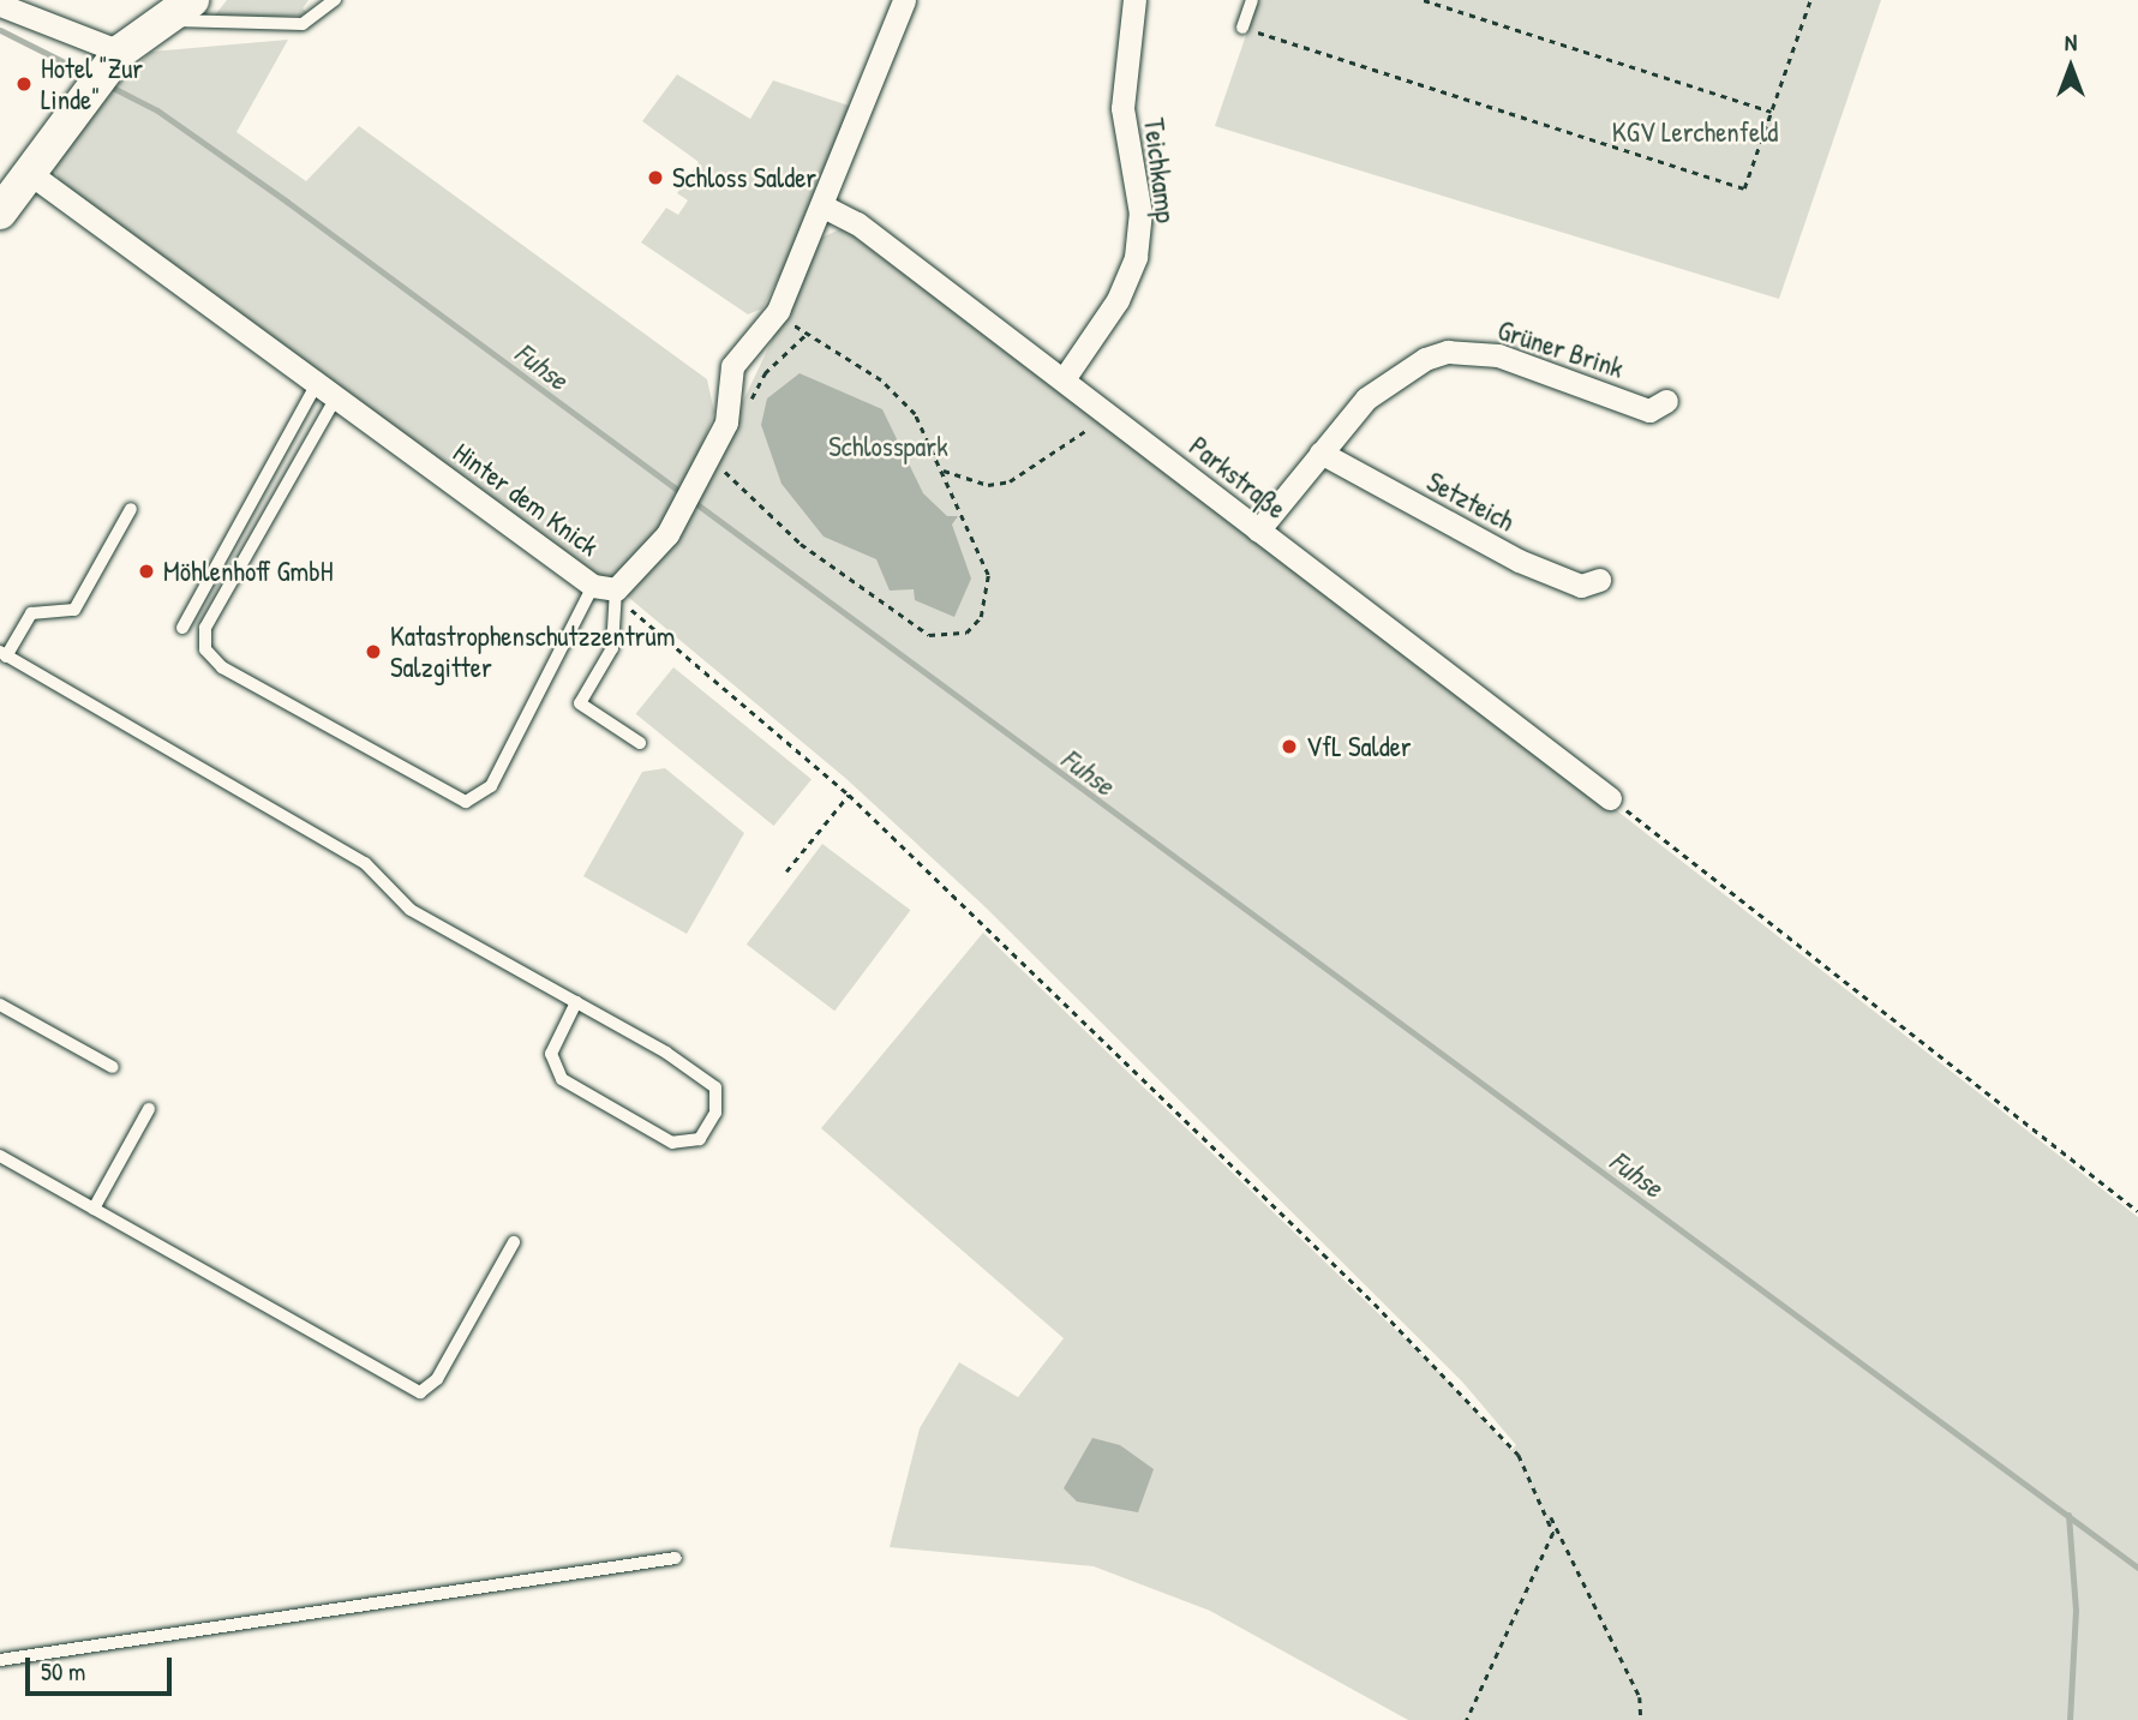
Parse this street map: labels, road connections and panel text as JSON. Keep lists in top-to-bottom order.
{
  "streets": {
    "street": [
      "Teichkamp",
      "Grüner Brink",
      "Parkstraße",
      "Hinter dem Knick",
      "Setzteich"
    ]
  },
  "crossings": [
    ["Teichkamp", "Parkstraße"],
    ["Grüner Brink", "Parkstraße"],
    ["Grüner Brink", "Setzteich"],
    ["Parkstraße", "Hinter dem Knick"]
  ],
  "water": ["Fuhse"],
  "parks": ["KGV Lerchenfeld", "Schlosspark"],
  "places": [
    "Hotel \"Zur Linde\"",
    "Schloss Salder",
    "Möhlenhoff GmbH",
    "Katastrophenschutzzentrum Salzgitter",
    "VfL Salder"
  ],
  "scale_bar": "50 m",
  "north": "top"
}
